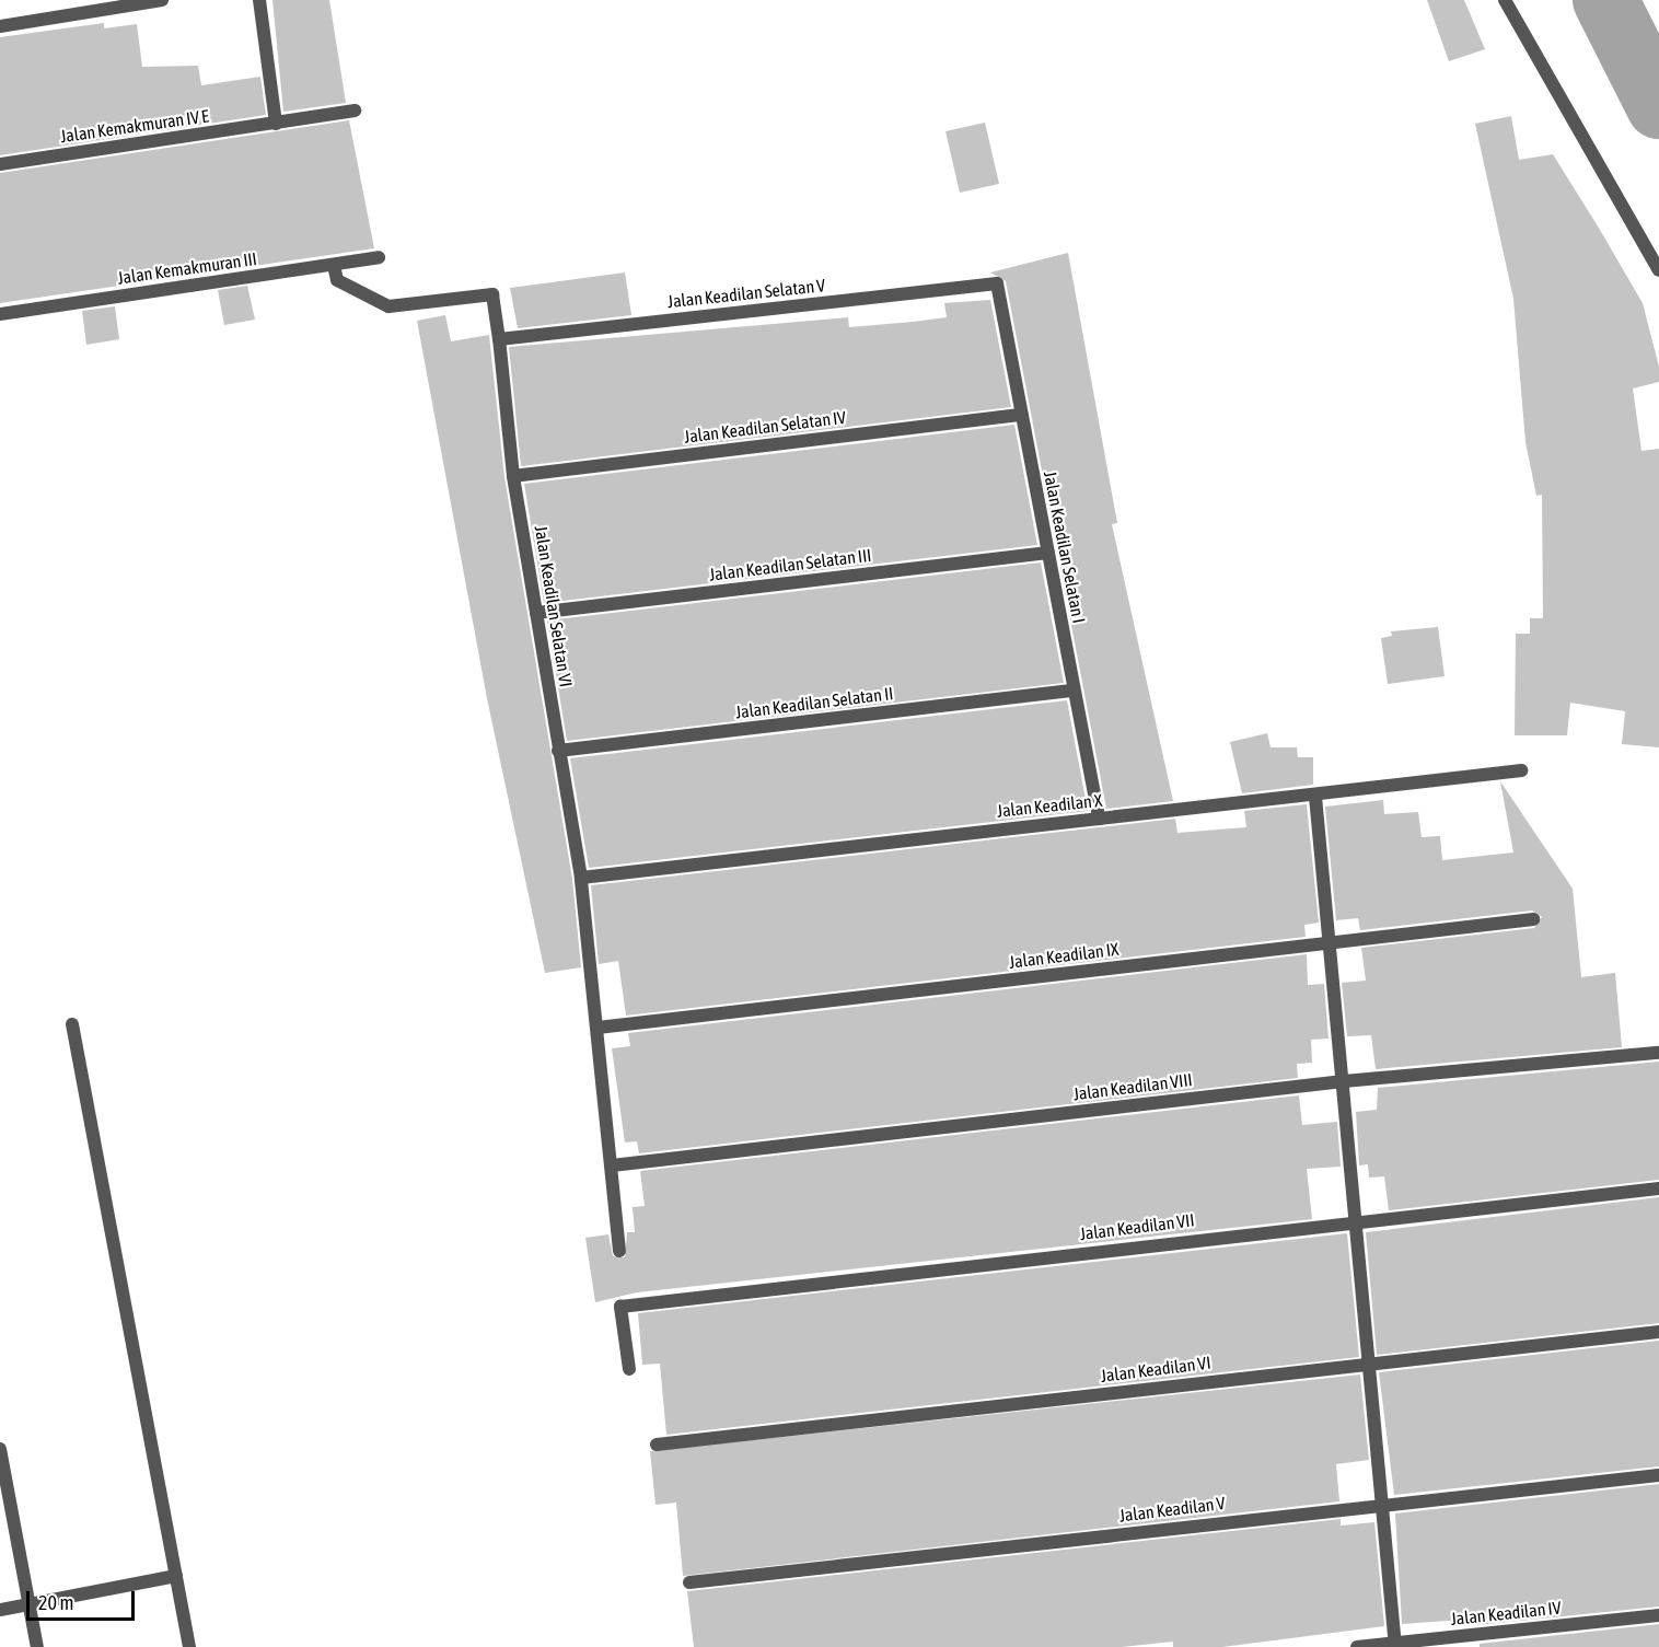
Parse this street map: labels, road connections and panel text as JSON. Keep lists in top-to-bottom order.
{
  "streets": {
    "street": [
      "Jalan Kemakmuran IV E",
      "Jalan Kemakmuran III",
      "Jalan Keadilan Selatan V",
      "Jalan Keadilan Selatan IV",
      "Jalan Keadilan Selatan I",
      "Jalan Keadilan Selatan III",
      "Jalan Keadilan Selatan VI",
      "Jalan Keadilan Selatan II",
      "Jalan Keadilan X",
      "Jalan Keadilan IX",
      "Jalan Keadilan VIII",
      "Jalan Keadilan VII",
      "Jalan Keadilan VI",
      "Jalan Keadilan V",
      "Jalan Keadilan IV"
    ]
  },
  "crossings": [
    ["Jalan Kemakmuran III", "Jalan Keadilan Selatan VI"],
    ["Jalan Keadilan Selatan V", "Jalan Keadilan Selatan I"],
    ["Jalan Keadilan Selatan V", "Jalan Keadilan Selatan VI"],
    ["Jalan Keadilan Selatan IV", "Jalan Keadilan Selatan I"],
    ["Jalan Keadilan Selatan IV", "Jalan Keadilan Selatan VI"],
    ["Jalan Keadilan Selatan I", "Jalan Keadilan Selatan III"],
    ["Jalan Keadilan Selatan I", "Jalan Keadilan Selatan II"],
    ["Jalan Keadilan Selatan I", "Jalan Keadilan X"],
    ["Jalan Keadilan Selatan III", "Jalan Keadilan Selatan VI"],
    ["Jalan Keadilan Selatan VI", "Jalan Keadilan Selatan II"],
    ["Jalan Keadilan Selatan VI", "Jalan Keadilan X"],
    ["Jalan Keadilan Selatan VI", "Jalan Keadilan IX"],
    ["Jalan Keadilan Selatan VI", "Jalan Keadilan VIII"]
  ],
  "scale_bar": "20 m"
}
